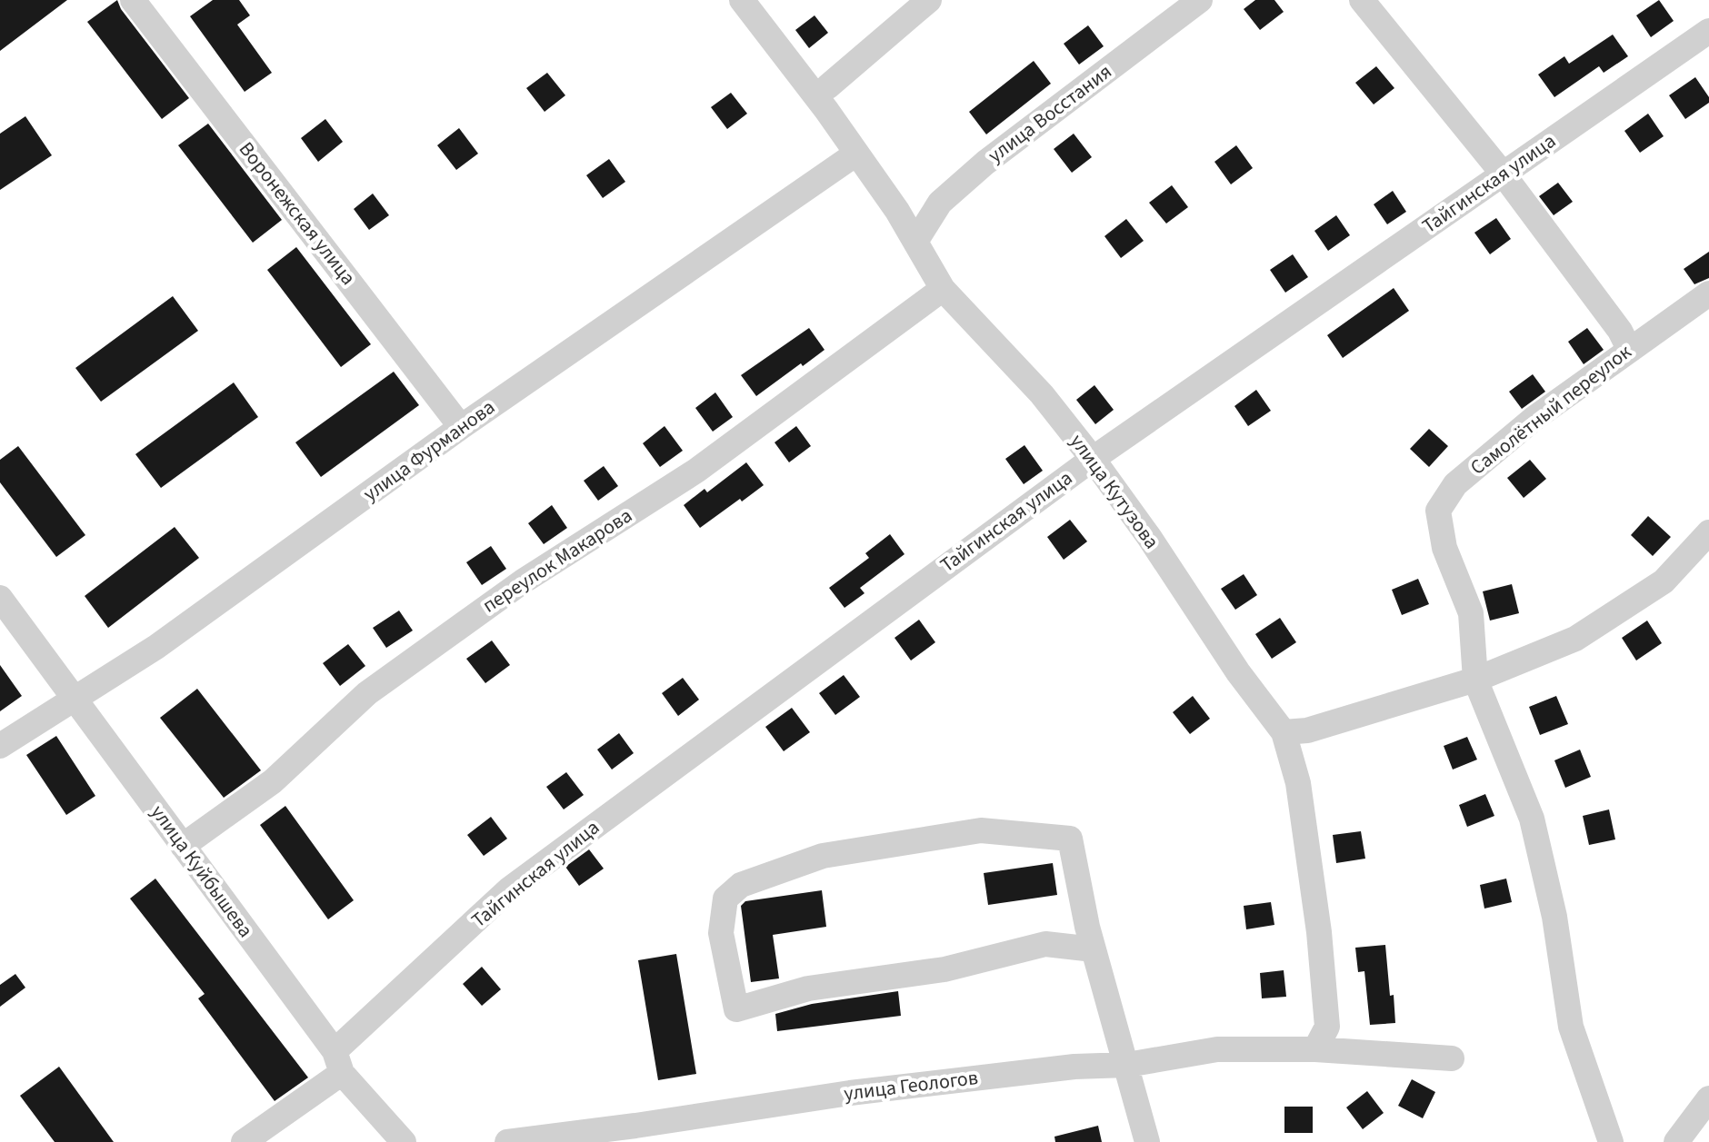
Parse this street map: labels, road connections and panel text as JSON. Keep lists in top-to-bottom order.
{
  "streets": {
    "street": [
      "улица Восстания",
      "Тайгинская улица",
      "Воронежская улица",
      "Самолётный переулок",
      "улица Фурманова",
      "улица Кутузова",
      "переулок Макарова",
      "улица Куйбышева",
      "улица Геологов"
    ]
  },
  "crossings": [
    ["улица Восстания", "улица Кутузова"],
    ["Тайгинская улица", "улица Кутузова"],
    ["Тайгинская улица", "улица Куйбышева"],
    ["Воронежская улица", "улица Фурманова"],
    ["улица Фурманова", "улица Кутузова"],
    ["улица Фурманова", "улица Куйбышева"],
    ["улица Кутузова", "переулок Макарова"],
    ["улица Кутузова", "улица Геологов"],
    ["переулок Макарова", "улица Куйбышева"]
  ]
}
